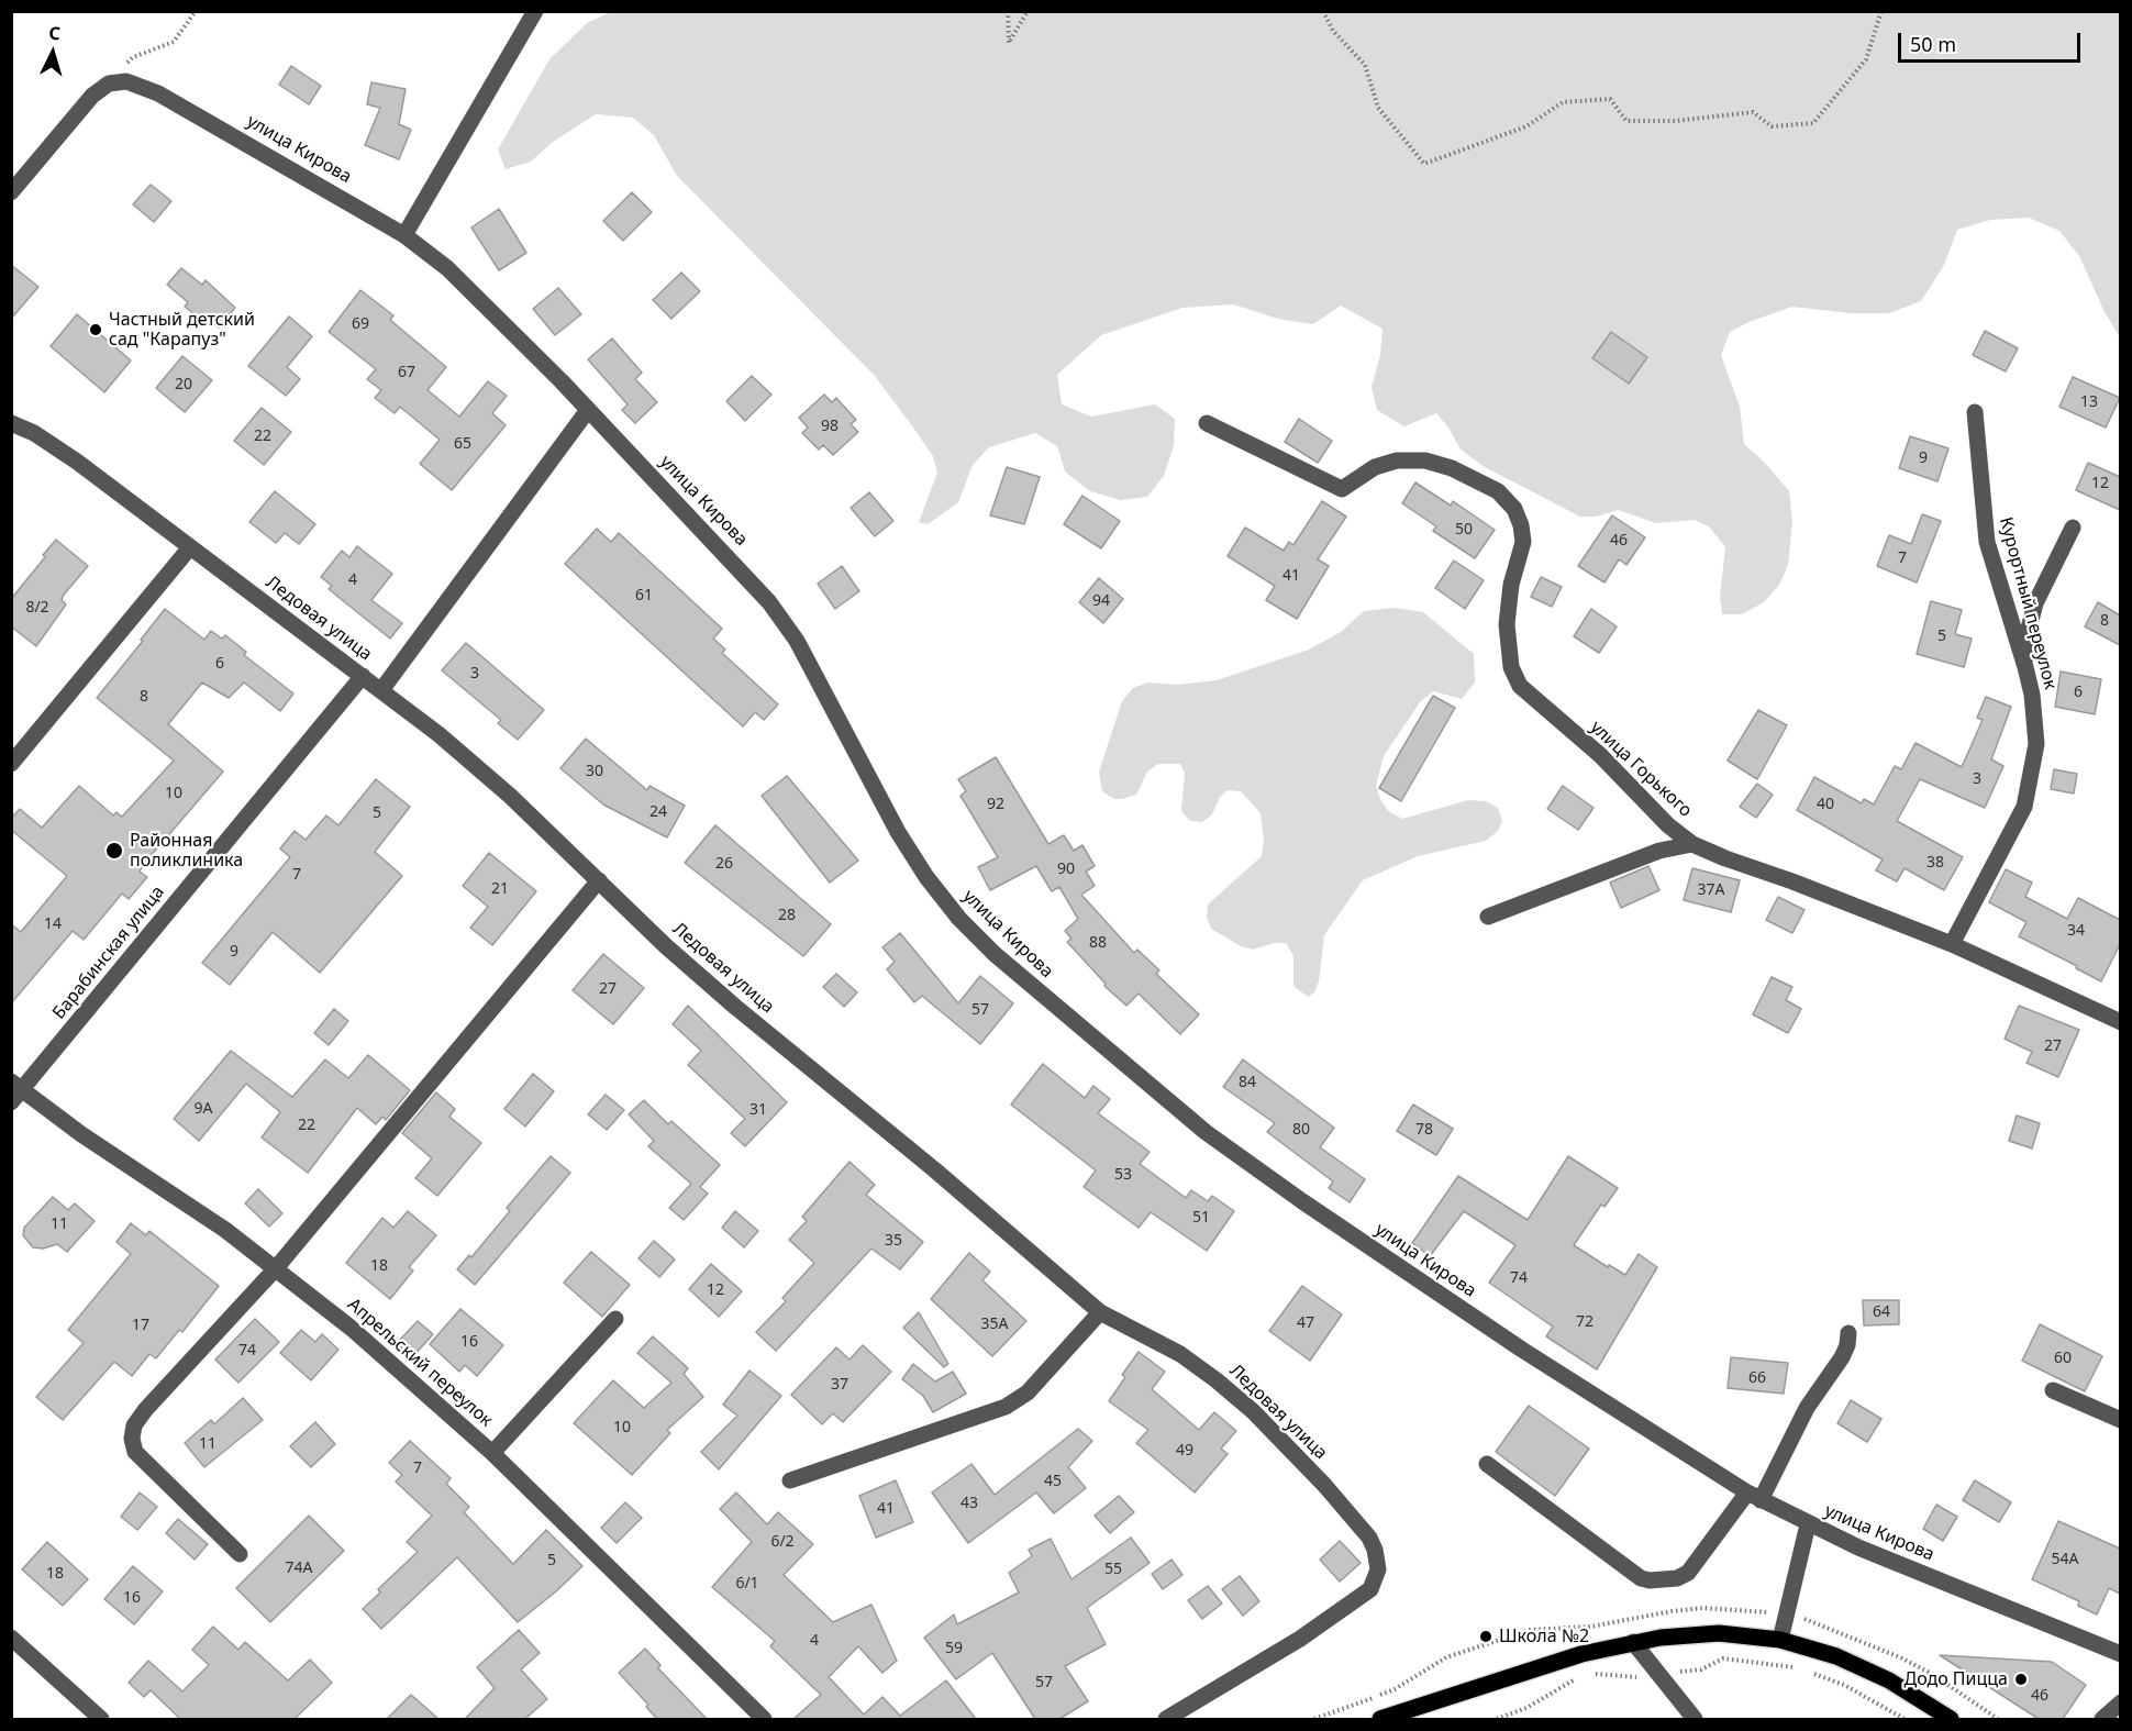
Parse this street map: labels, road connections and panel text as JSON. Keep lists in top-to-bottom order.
{
  "streets": {
    "street": [
      "улица Кирова",
      "Курортный переулок",
      "Ледовая улица",
      "улица Горького",
      "Барабинская улица",
      "Апрельский переулок"
    ]
  },
  "crossings": [
    ["Курортный переулок", "улица Горького"],
    ["Ледовая улица", "Барабинская улица"],
    ["Барабинская улица", "Апрельский переулок"]
  ],
  "places": [
    "Частный детский сад \"Карапуз\"",
    "Районная поликлиника",
    "Школа №2",
    "Додо Пицца"
  ],
  "house_numbers": [
    "69",
    "67",
    "20",
    "13",
    "98",
    "22",
    "65",
    "9",
    "12",
    "50",
    "46",
    "7",
    "41",
    "4",
    "61",
    "94",
    "8/2",
    "8",
    "5",
    "6",
    "3",
    "6",
    "8",
    "30",
    "3",
    "10",
    "92",
    "40",
    "24",
    "5",
    "38",
    "26",
    "90",
    "7",
    "21",
    "37А",
    "28",
    "14",
    "34",
    "88",
    "9",
    "27",
    "57",
    "27",
    "84",
    "9А",
    "31",
    "22",
    "80",
    "78",
    "53",
    "51",
    "11",
    "35",
    "18",
    "74",
    "12",
    "64",
    "72",
    "47",
    "35А",
    "17",
    "16",
    "74",
    "60",
    "66",
    "37",
    "10",
    "11",
    "49",
    "7",
    "45",
    "43",
    "41",
    "6/2",
    "54А",
    "5",
    "74А",
    "55",
    "18",
    "6/1",
    "16",
    "4",
    "59",
    "57",
    "46"
  ],
  "scale_bar": "50 m",
  "north": "top"
}
